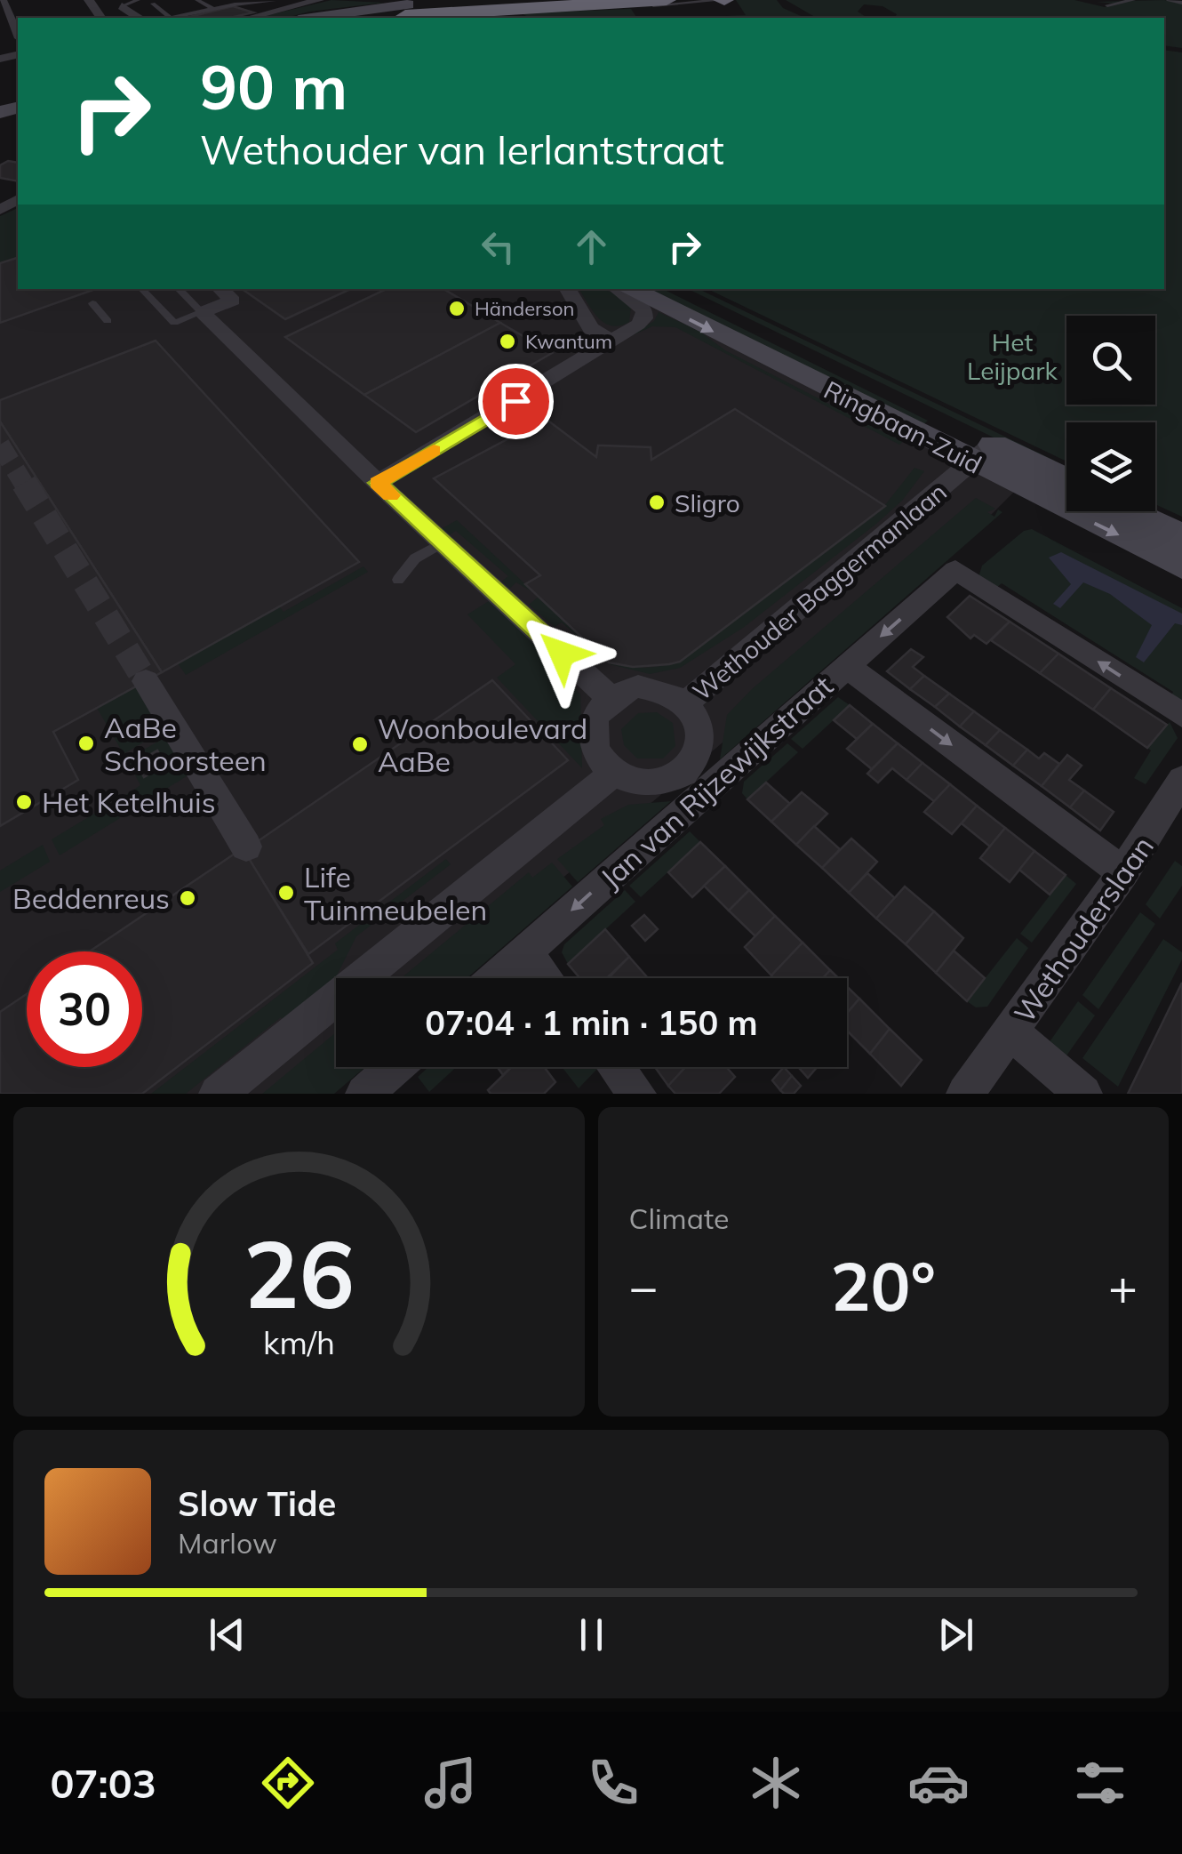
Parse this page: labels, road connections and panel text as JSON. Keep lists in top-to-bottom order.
{
  "streets": {
    "main road": ["Ringbaan-Zuid"],
    "street": ["Wethouder Baggermanlaan", "Jan van Rijzewijkstraat", "Wethouderslaan"]
  },
  "crossings": [
    ["Ringbaan-Zuid", "Wethouder Baggermanlaan"]
  ],
  "one_way": ["Jan van Rijzewijkstraat"],
  "parks": ["Het Leijpark"],
  "places": [
    "Händerson",
    "Kwantum",
    "Sligro",
    "AaBe Schoorsteen",
    "Woonboulevard AaBe",
    "Het Ketelhuis",
    "Life Tuinmeubelen",
    "Beddenreus"
  ],
  "page": {
    "turn": ["90 m", "Wethouder van Ierlantstraat"],
    "limit": "30",
    "trip": "07:04 · 1 min · 150 m",
    "tile": "Climate",
    "heat": ["−", "20°", "+"],
    "song": ["Slow Tide", "Marlow"],
    "tabs": "07:03",
    "gauge": ["26", "km/h"]
  }
}
